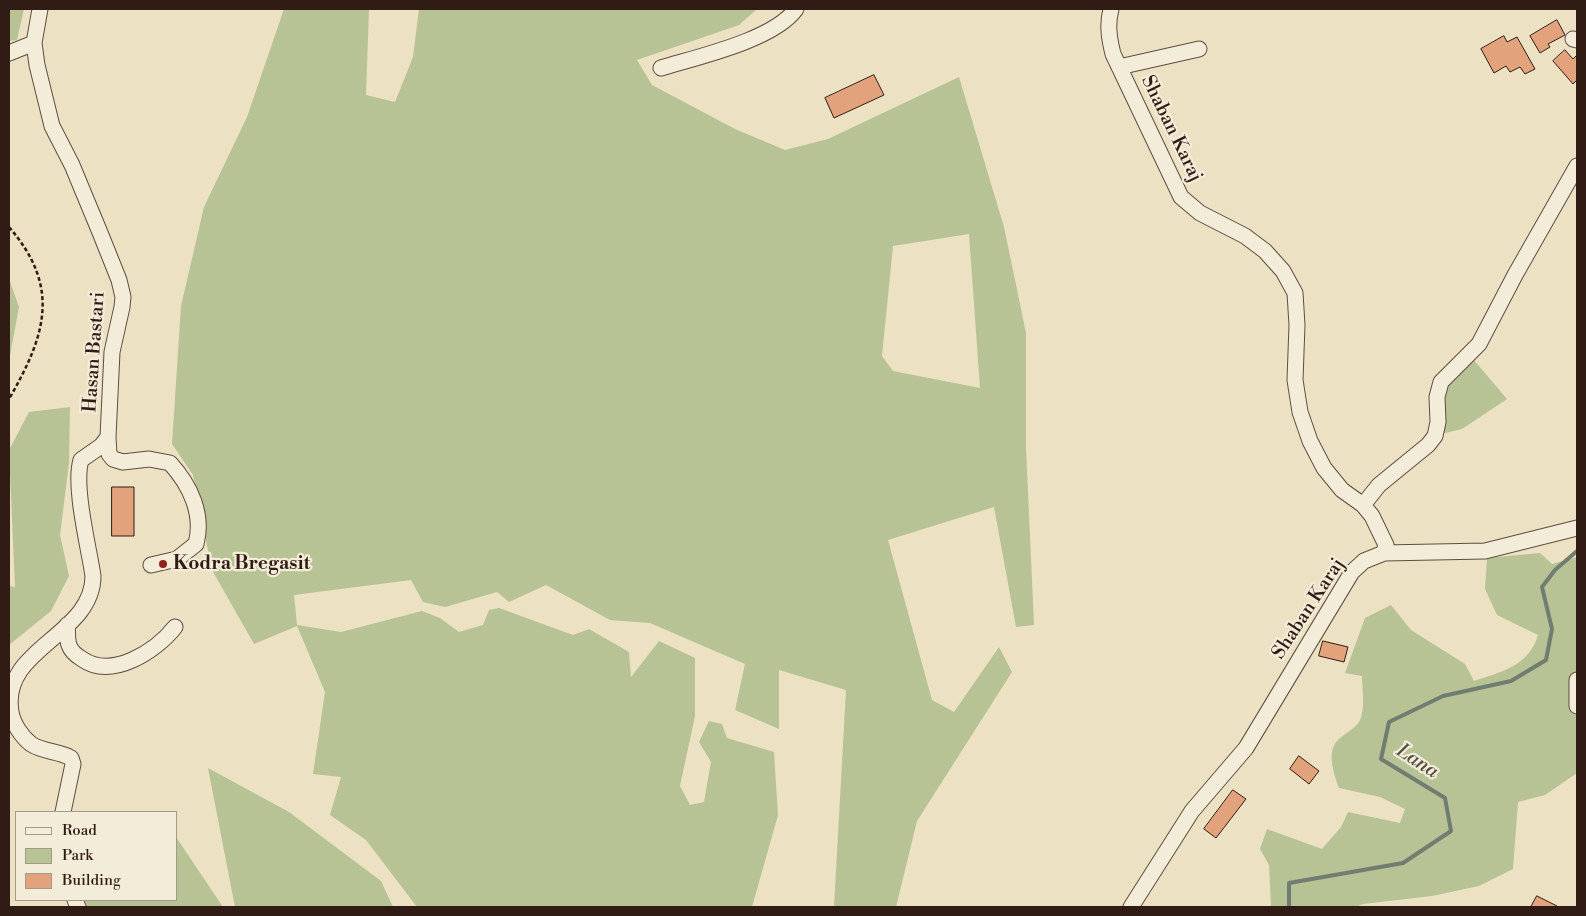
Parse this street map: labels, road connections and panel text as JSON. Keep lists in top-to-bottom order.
{
  "streets": {
    "street": ["Shaban Karaj", "Hasan Bastari"]
  },
  "water": ["Lana"],
  "places": ["Kodra Bregasit"],
  "legend": ["Road", "Park", "Building"]
}
